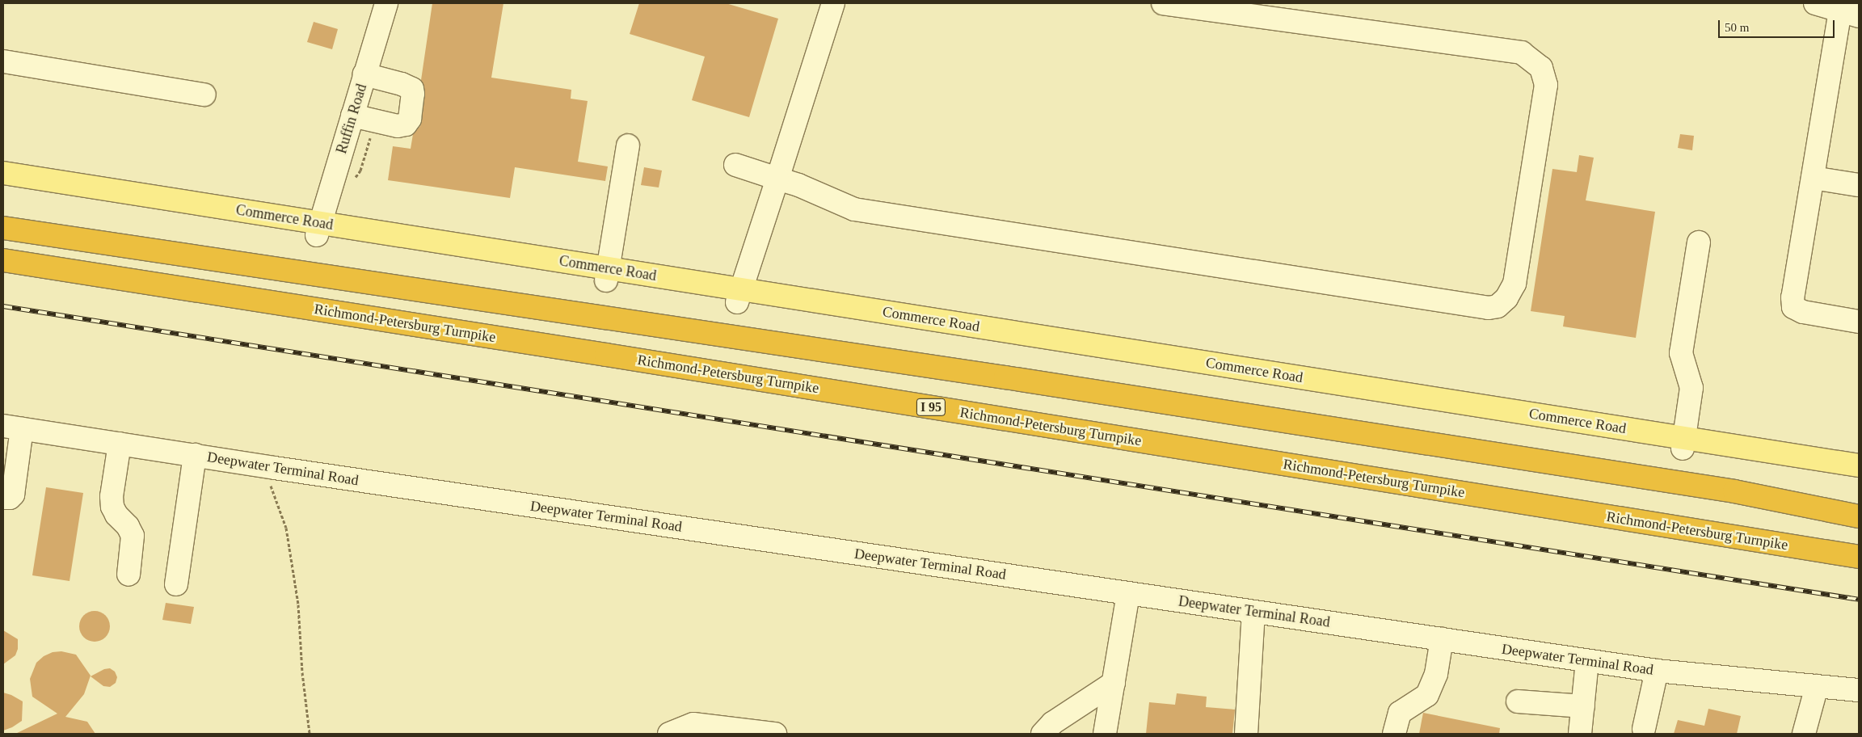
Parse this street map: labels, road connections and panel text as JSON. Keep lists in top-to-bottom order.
{
  "streets": {
    "highway": ["Richmond-Petersburg Turnpike", "I 95"],
    "main road": ["Commerce Road"],
    "street": ["Ruffin Road", "Deepwater Terminal Road"]
  },
  "crossings": [
    ["Ruffin Road", "Commerce Road"]
  ],
  "scale_bar": "50 m"
}
